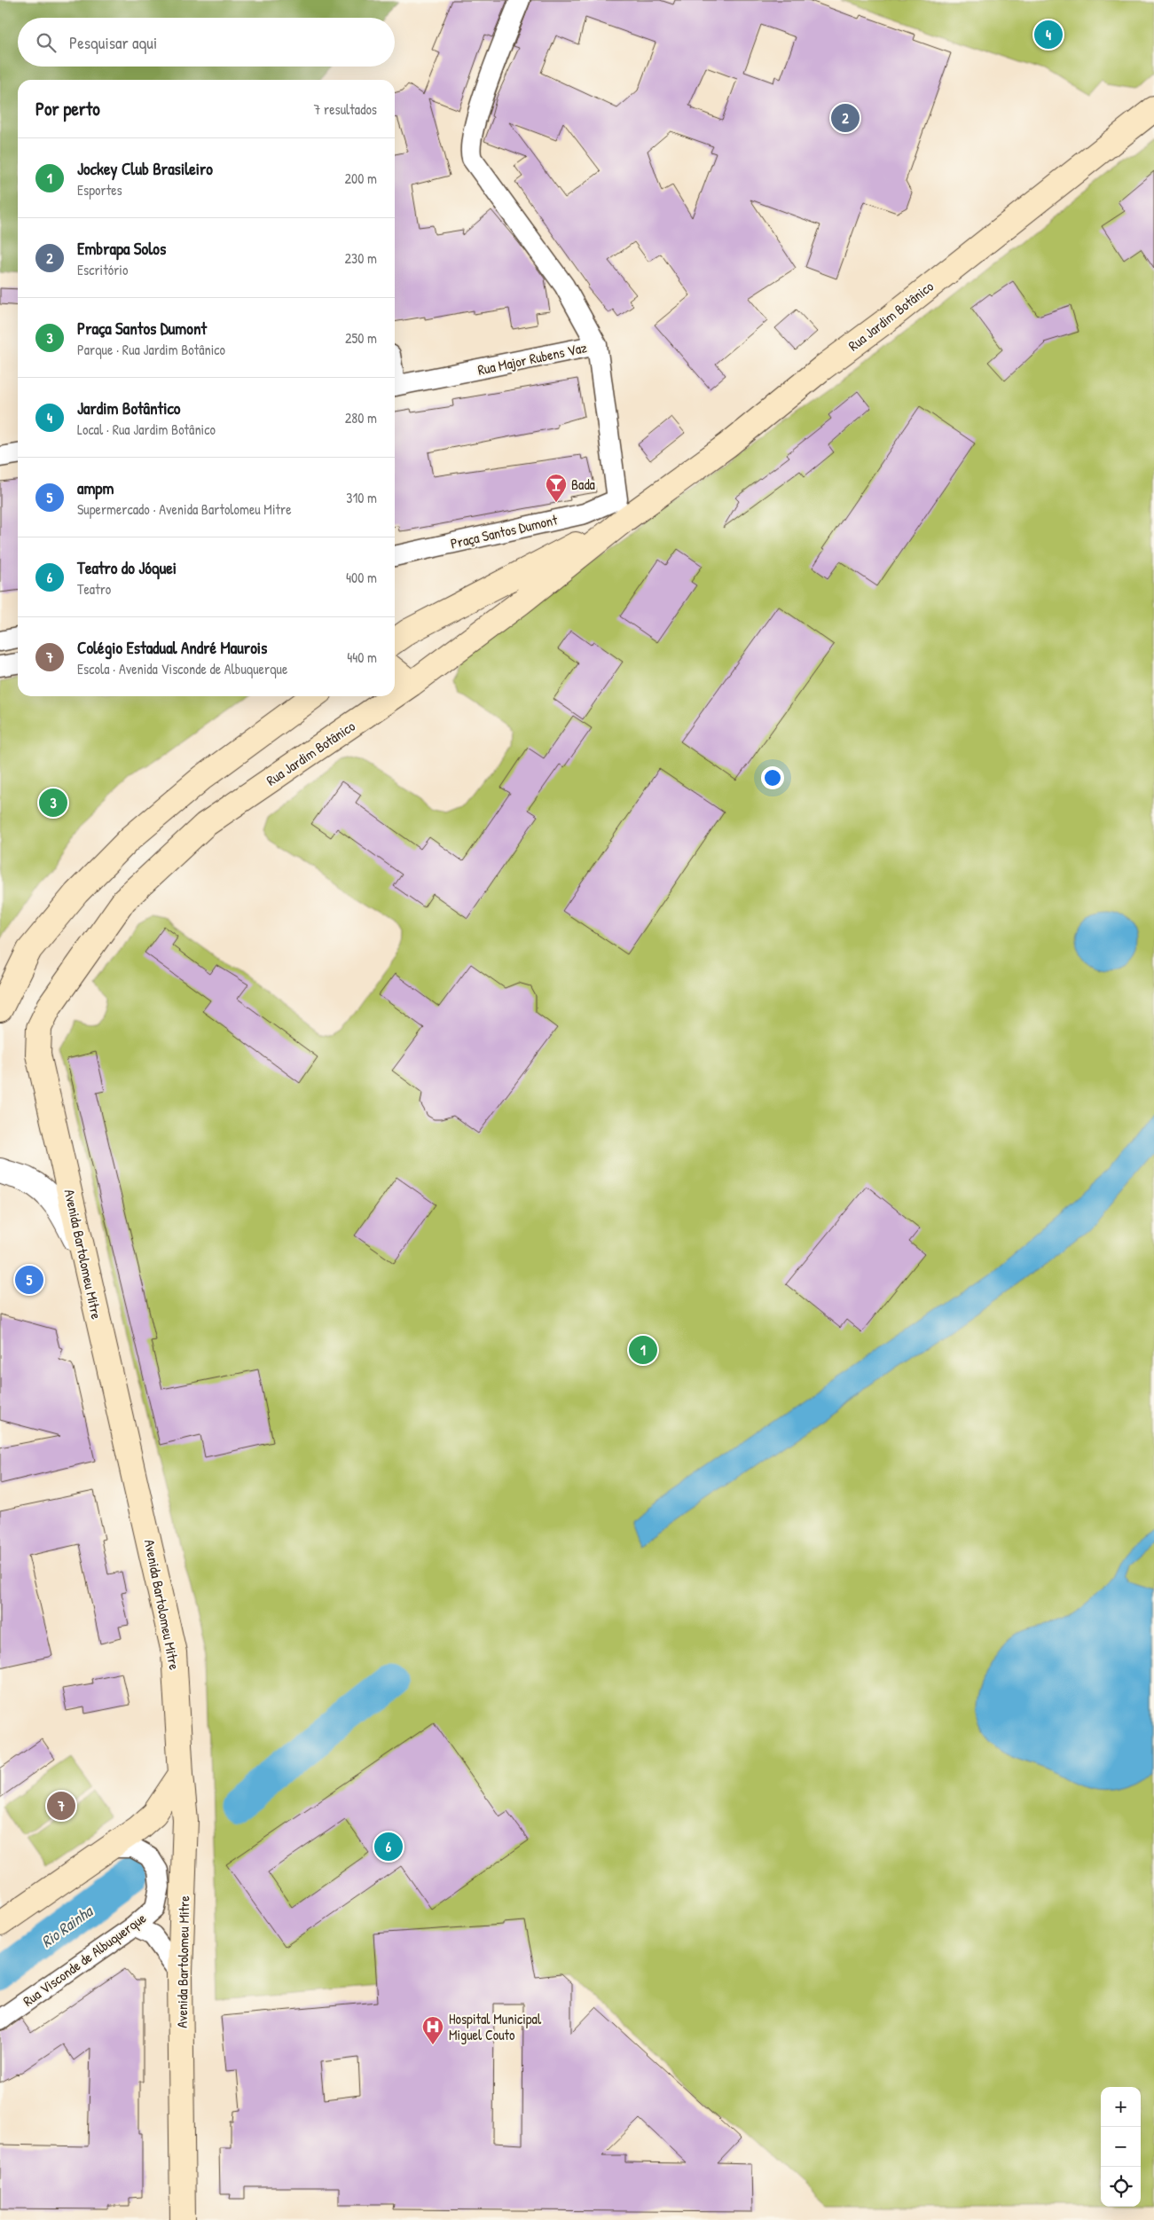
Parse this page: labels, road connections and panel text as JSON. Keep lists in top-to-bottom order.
{
  "streets": {
    "main road": ["Rua Jardim Botânico", "Avenida Bartolomeu Mitre"],
    "street": ["Rua Major Rubens Vaz", "Praça Santos Dumont", "Rua Visconde de Albuquerque"]
  },
  "crossings": [
    ["Rua Jardim Botânico", "Rua Major Rubens Vaz"],
    ["Rua Jardim Botânico", "Praça Santos Dumont"],
    ["Rua Jardim Botânico", "Avenida Bartolomeu Mitre"],
    ["Rua Major Rubens Vaz", "Praça Santos Dumont"]
  ],
  "water": ["Rio Rainha"],
  "places": {
    "bar": ["Bada"],
    "hospital": ["Hospital Municipal Miguel Couto"]
  },
  "page": {
    "search": "Pesquisar aqui",
    "pins": [
      "4",
      "2",
      "3",
      "5",
      "1",
      "7",
      "6"
    ],
    "heading": ["Por perto", "7 resultados"],
    "list": [
      {
        "mark": "1",
        "name": "Jockey Club Brasileiro",
        "note": "Esportes",
        "value": "200 m"
      },
      {
        "mark": "2",
        "name": "Embrapa Solos",
        "note": "Escritório",
        "value": "230 m"
      },
      {
        "mark": "3",
        "name": "Praça Santos Dumont",
        "note": "Parque · Rua Jardim Botânico",
        "value": "250 m"
      },
      {
        "mark": "4",
        "name": "Jardim Botântico",
        "note": "Local · Rua Jardim Botânico",
        "value": "280 m"
      },
      {
        "mark": "5",
        "name": "ampm",
        "note": "Supermercado · Avenida Bartolomeu Mitre",
        "value": "310 m"
      },
      {
        "mark": "6",
        "name": "Teatro do Jóquei",
        "note": "Teatro",
        "value": "400 m"
      },
      {
        "mark": "7",
        "name": "Colégio Estadual André Maurois",
        "note": "Escola · Avenida Visconde de Albuquerque",
        "value": "440 m"
      }
    ],
    "map_buttons": ["+", "−"]
  }
}
